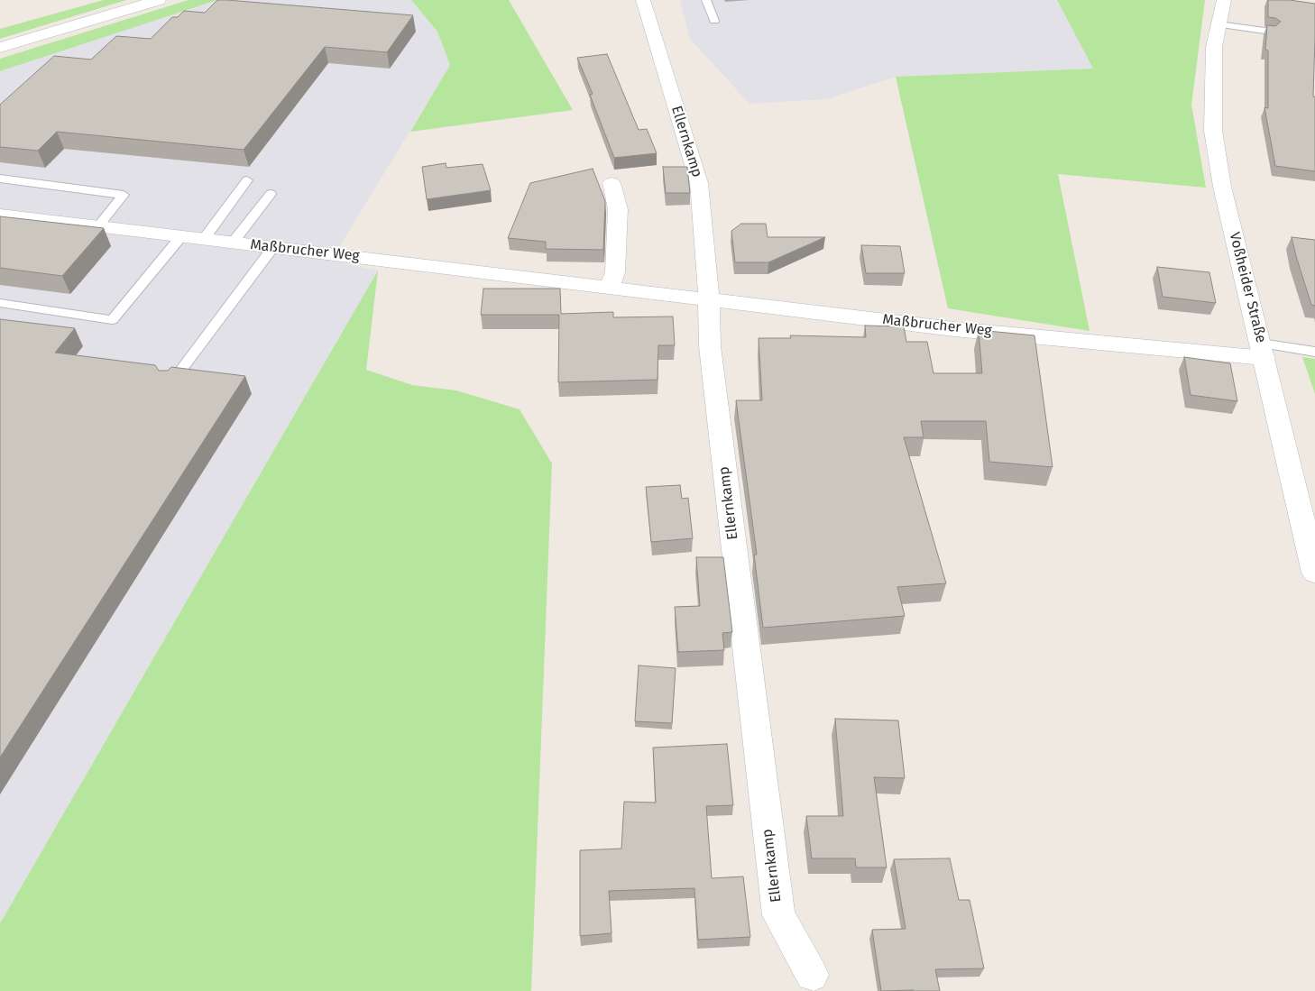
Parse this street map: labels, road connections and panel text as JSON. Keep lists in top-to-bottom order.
{
  "streets": {
    "street": ["Ellernkamp", "Maßbrucher Weg", "Voßheider Straße"]
  },
  "crossings": [
    ["Ellernkamp", "Maßbrucher Weg"],
    ["Maßbrucher Weg", "Voßheider Straße"]
  ]
}
